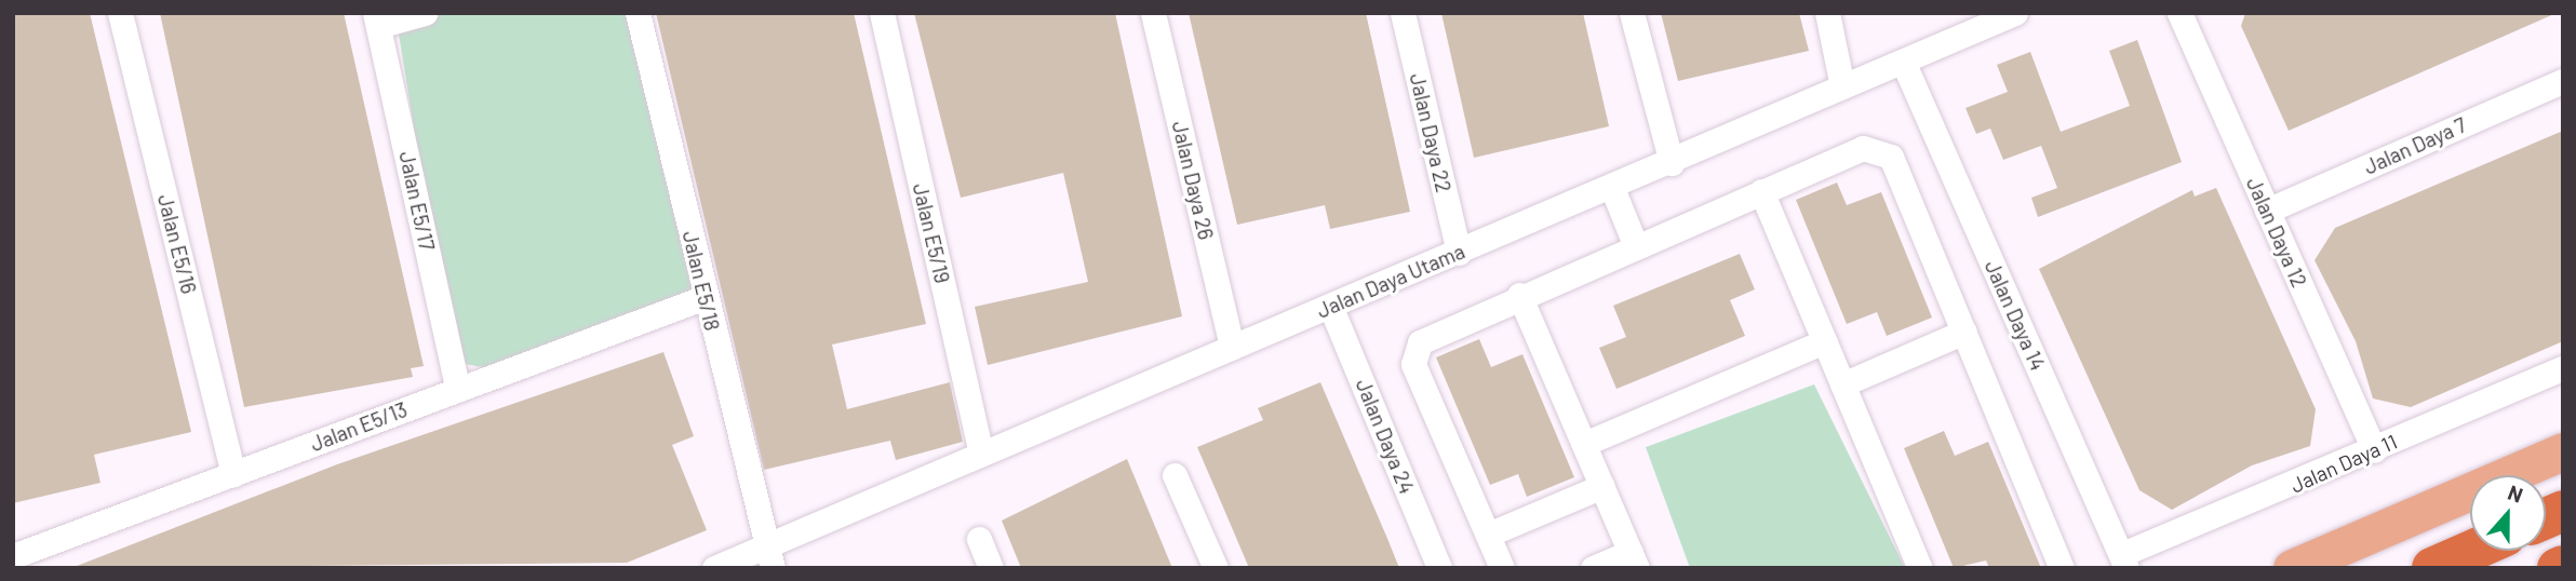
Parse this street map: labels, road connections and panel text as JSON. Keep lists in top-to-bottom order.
{
  "streets": {
    "street": [
      "Jalan Daya 22",
      "Jalan Daya 7",
      "Jalan Daya 26",
      "Jalan E5/17",
      "Jalan Daya 12",
      "Jalan E5/19",
      "Jalan E5/16",
      "Jalan E5/18",
      "Jalan Daya Utama",
      "Jalan Daya 14",
      "Jalan E5/13",
      "Jalan Daya 24",
      "Jalan Daya 11"
    ]
  },
  "crossings": [
    ["Jalan Daya 22", "Jalan Daya Utama"],
    ["Jalan Daya 7", "Jalan Daya 12"],
    ["Jalan Daya 26", "Jalan Daya Utama"],
    ["Jalan E5/17", "Jalan E5/13"],
    ["Jalan Daya 12", "Jalan Daya 11"],
    ["Jalan E5/19", "Jalan Daya Utama"],
    ["Jalan E5/16", "Jalan E5/13"],
    ["Jalan E5/18", "Jalan Daya Utama"],
    ["Jalan E5/18", "Jalan E5/13"],
    ["Jalan Daya Utama", "Jalan Daya 14"],
    ["Jalan Daya Utama", "Jalan Daya 24"],
    ["Jalan Daya 14", "Jalan Daya 11"]
  ],
  "north": "top"
}
